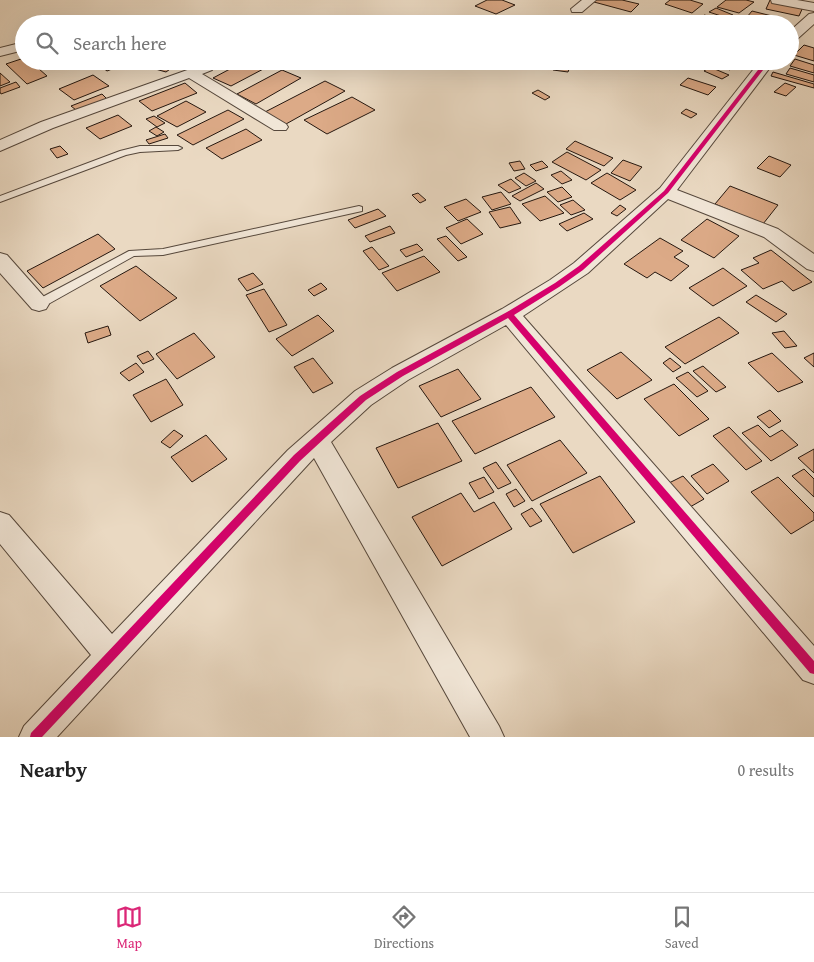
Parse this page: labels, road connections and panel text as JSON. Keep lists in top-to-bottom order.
{
  "page": {
    "search": "Search here",
    "heading": ["Nearby", "0 results"],
    "nav": ["Map", "Directions", "Saved"]
  }
}
